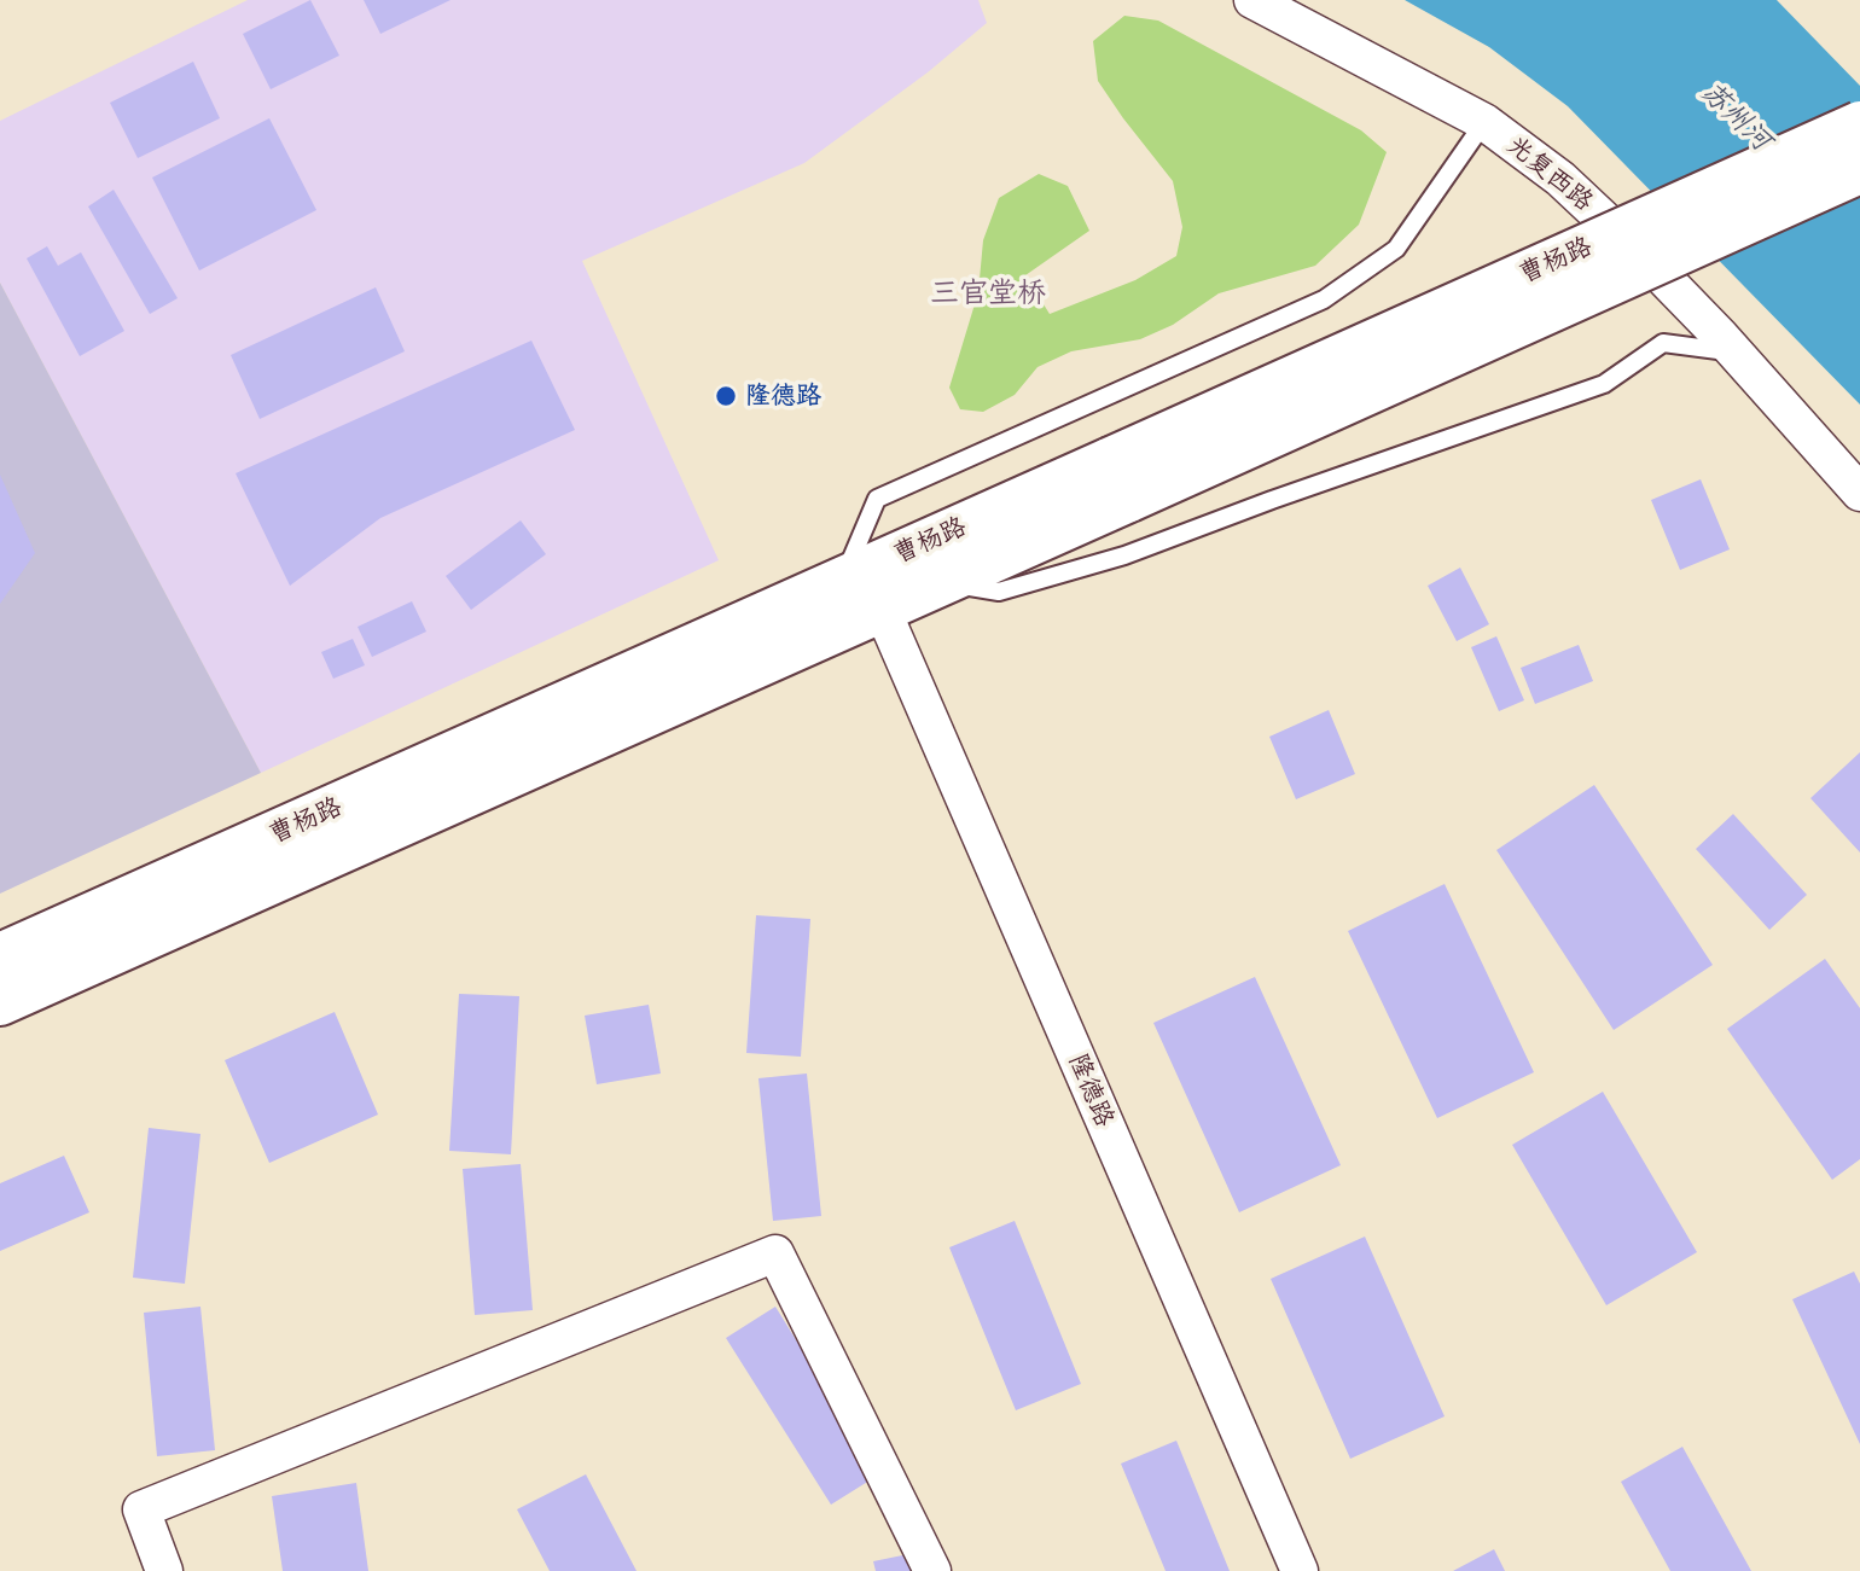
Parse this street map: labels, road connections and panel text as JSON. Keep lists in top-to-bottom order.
{
  "streets": {
    "main road": ["曹杨路"],
    "street": ["光复西路", "隆德路"]
  },
  "crossings": [
    ["曹杨路", "隆德路"]
  ],
  "districts": ["三官堂桥"],
  "water": ["苏州河"],
  "places": ["隆德路"]
}
